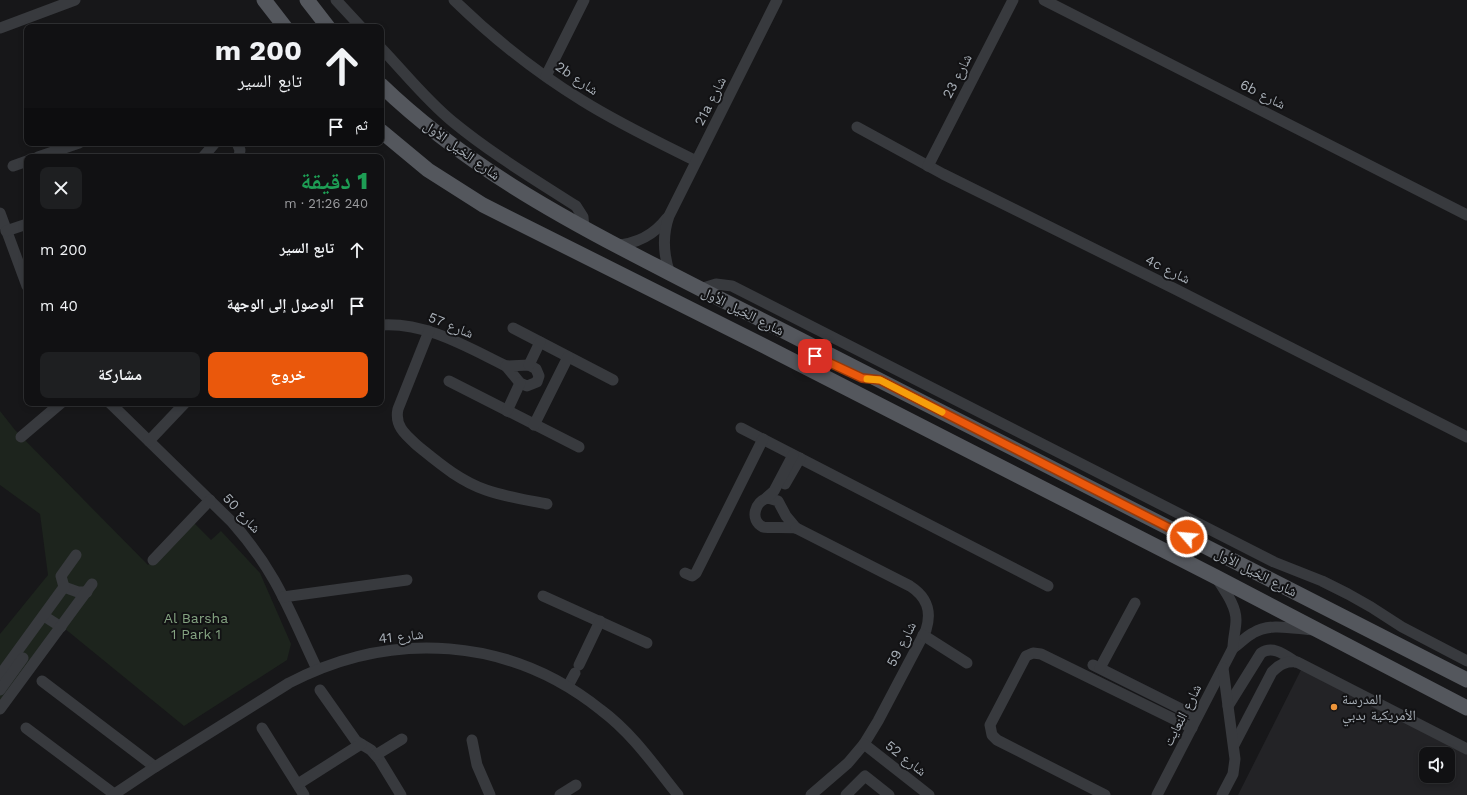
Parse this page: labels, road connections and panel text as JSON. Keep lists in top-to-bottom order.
{
  "streets": {
    "main road": ["شارع الخيل الأول"],
    "street": [
      "شارع 23",
      "2b شارع",
      "6b شارع",
      "21a شارع",
      "4c شارع",
      "شارع 57",
      "شارع 50",
      "شارع 41",
      "شارع 59",
      "شارع النعايت",
      "شارع 52"
    ]
  },
  "crossings": [
    ["شارع 23", "4c شارع"],
    ["2b شارع", "21a شارع"],
    ["21a شارع", "شارع الخيل الأول"],
    ["شارع الخيل الأول", "شارع النعايت"],
    ["شارع 50", "شارع 41"],
    ["شارع 59", "شارع 52"]
  ],
  "parks": ["Al Barsha 1 Park 1"],
  "places": ["المدرسة الأمريكية بدبي"],
  "page": {
    "turn": ["200 m", "تابع السير"],
    "then": "ثم",
    "heading": ["1 دقيقة", "240 m · 21:26"],
    "list": [
      {
        "name": "تابع السير",
        "value": "200 m"
      },
      {
        "name": "الوصول إلى الوجهة",
        "value": "40 m"
      }
    ],
    "buttons": ["خروج", "مشاركة"]
  }
}
